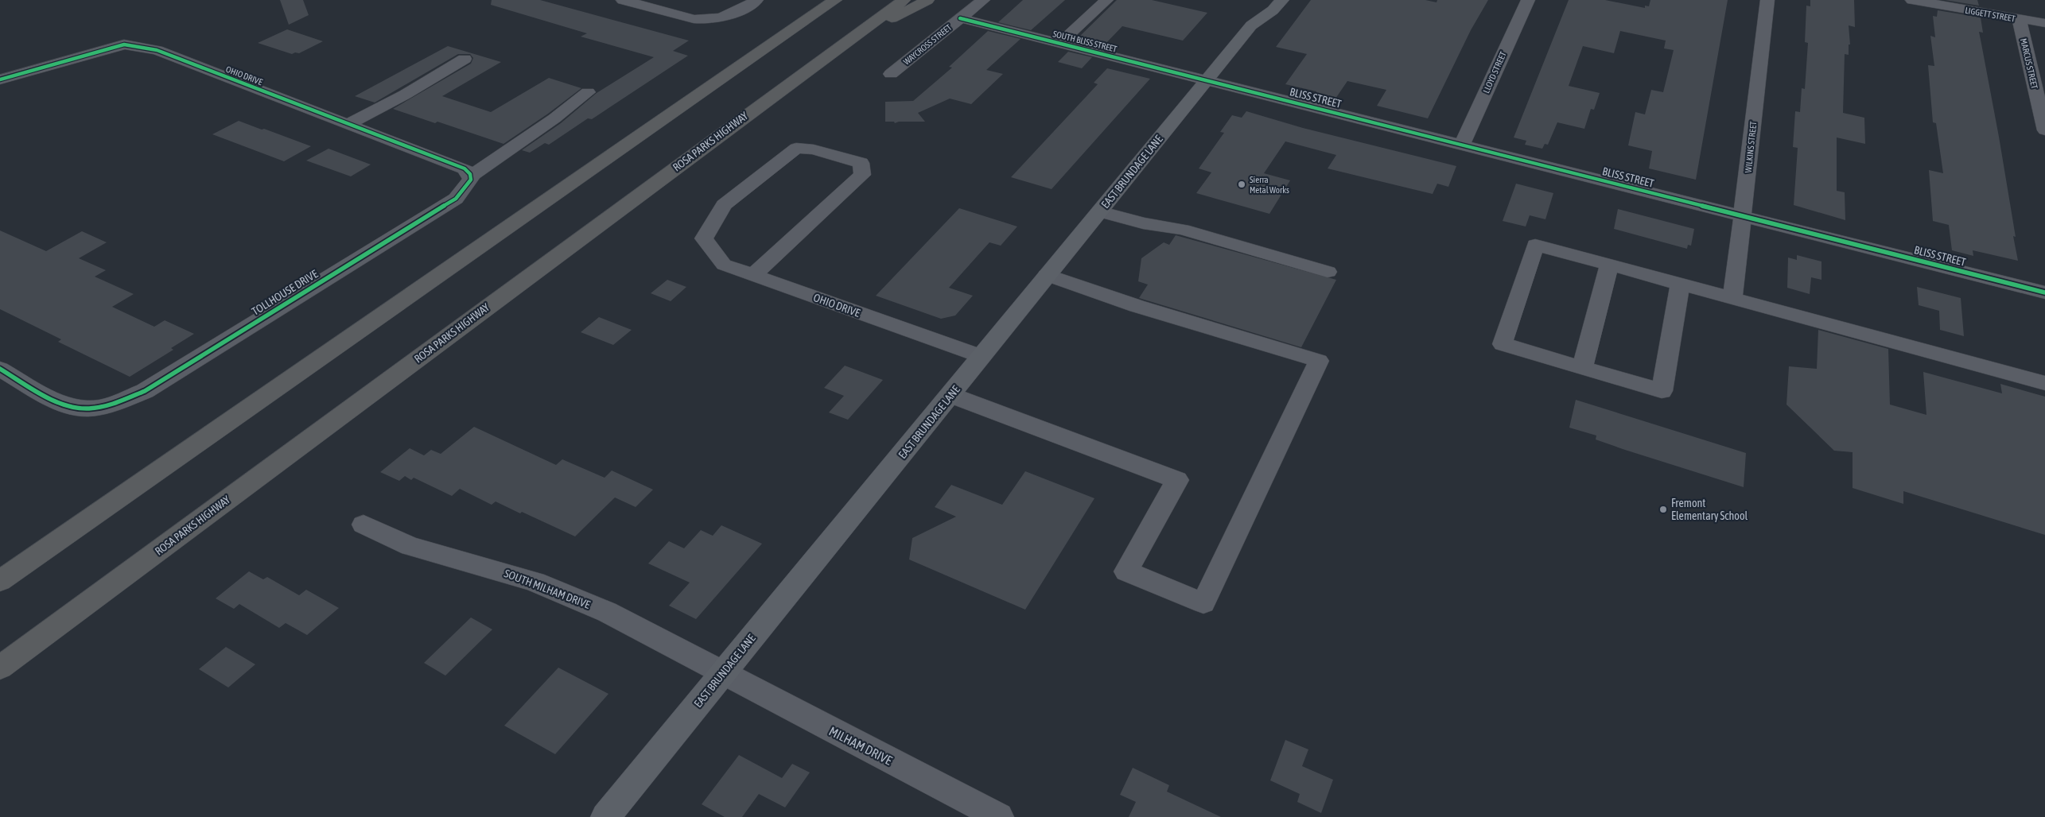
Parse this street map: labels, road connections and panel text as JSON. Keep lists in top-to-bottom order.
{
  "streets": {
    "highway": ["ROSA PARKS HIGHWAY"],
    "main road": ["EAST BRUNDAGE LANE"],
    "street": [
      "LIGGETT STREET",
      "SOUTH BLISS STREET",
      "WAYCROSS STREET",
      "MARCUS STREET",
      "LLOYD STREET",
      "OHIO DRIVE",
      "BLISS STREET",
      "WILKINS STREET",
      "TOLLHOUSE DRIVE",
      "SOUTH MILHAM DRIVE",
      "MILHAM DRIVE"
    ]
  },
  "crossings": [
    ["LIGGETT STREET", "MARCUS STREET"],
    ["SOUTH BLISS STREET", "WAYCROSS STREET"],
    ["SOUTH BLISS STREET", "BLISS STREET"],
    ["SOUTH BLISS STREET", "EAST BRUNDAGE LANE"],
    ["LLOYD STREET", "BLISS STREET"],
    ["OHIO DRIVE", "EAST BRUNDAGE LANE"],
    ["OHIO DRIVE", "TOLLHOUSE DRIVE"],
    ["BLISS STREET", "WILKINS STREET"],
    ["BLISS STREET", "EAST BRUNDAGE LANE"],
    ["EAST BRUNDAGE LANE", "SOUTH MILHAM DRIVE"],
    ["EAST BRUNDAGE LANE", "MILHAM DRIVE"],
    ["SOUTH MILHAM DRIVE", "MILHAM DRIVE"]
  ],
  "places": ["Sierra Metal Works", "Fremont Elementary School"]
}
